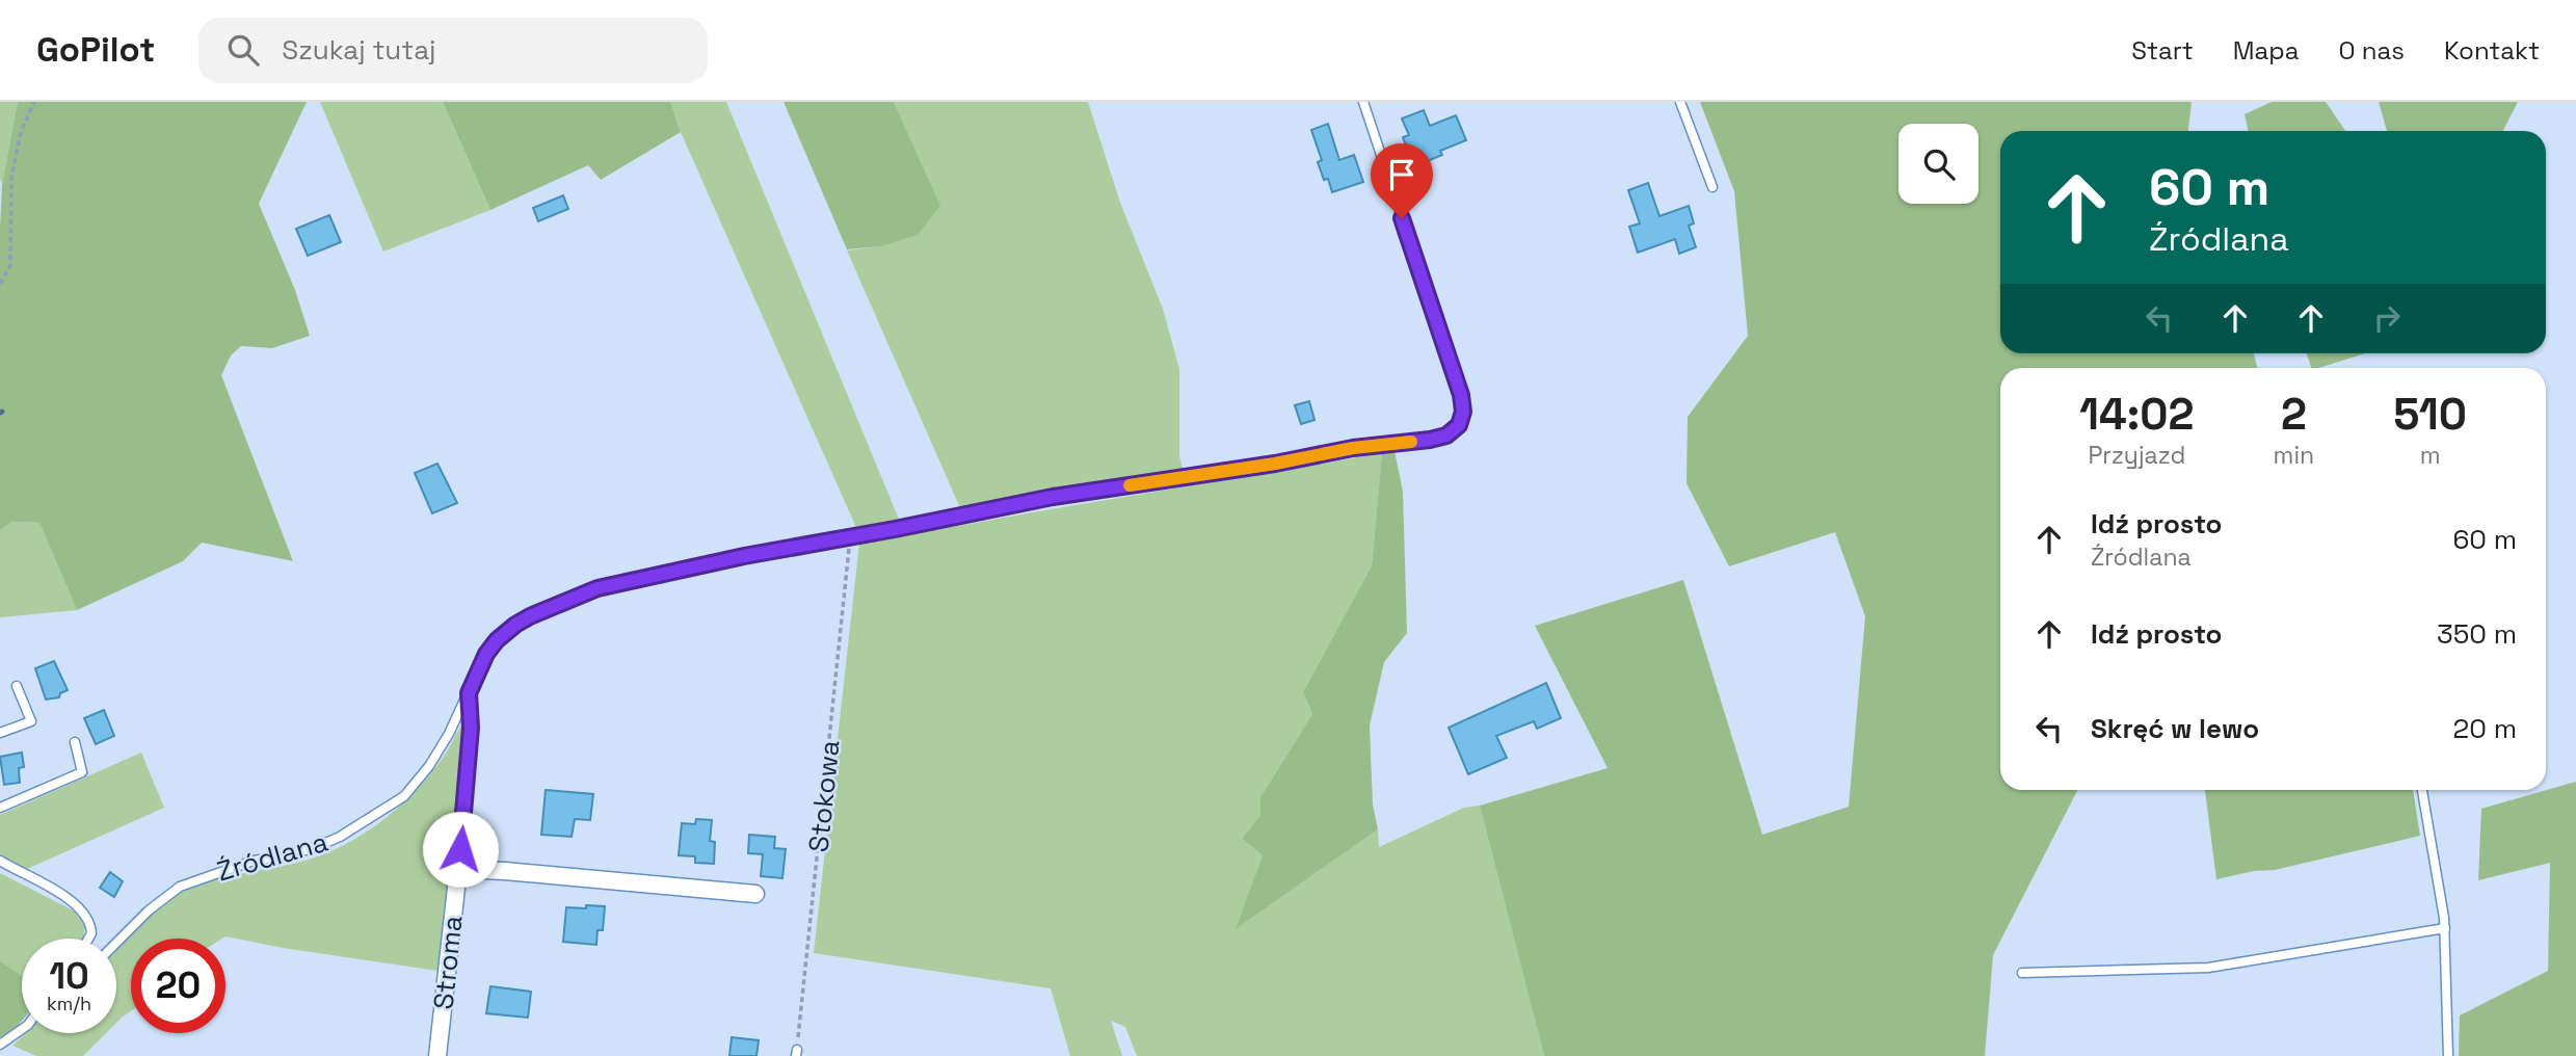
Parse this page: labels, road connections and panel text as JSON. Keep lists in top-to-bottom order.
{
  "streets": {
    "street": ["Stroma"],
    "lane": ["Źródlana"],
    "path": ["Stokowa"]
  },
  "crossings": [
    ["Stokowa", "Źródlana"]
  ],
  "page": {
    "header": "GoPilot",
    "search": "Szukaj tutaj",
    "nav": [
      "Start",
      "Mapa",
      "O nas",
      "Kontakt"
    ],
    "turn": ["60 m", "Źródlana"],
    "eta": [
      "14:02",
      "Przyjazd",
      "2",
      "min",
      "510",
      "m"
    ],
    "list": [
      {
        "name": "Idź prosto",
        "note": "Źródlana",
        "value": "60 m"
      },
      {
        "name": "Idź prosto",
        "value": "350 m"
      },
      {
        "name": "Skręć w lewo",
        "value": "20 m"
      }
    ],
    "speed": "10 km/h",
    "limit": "20"
  }
}
